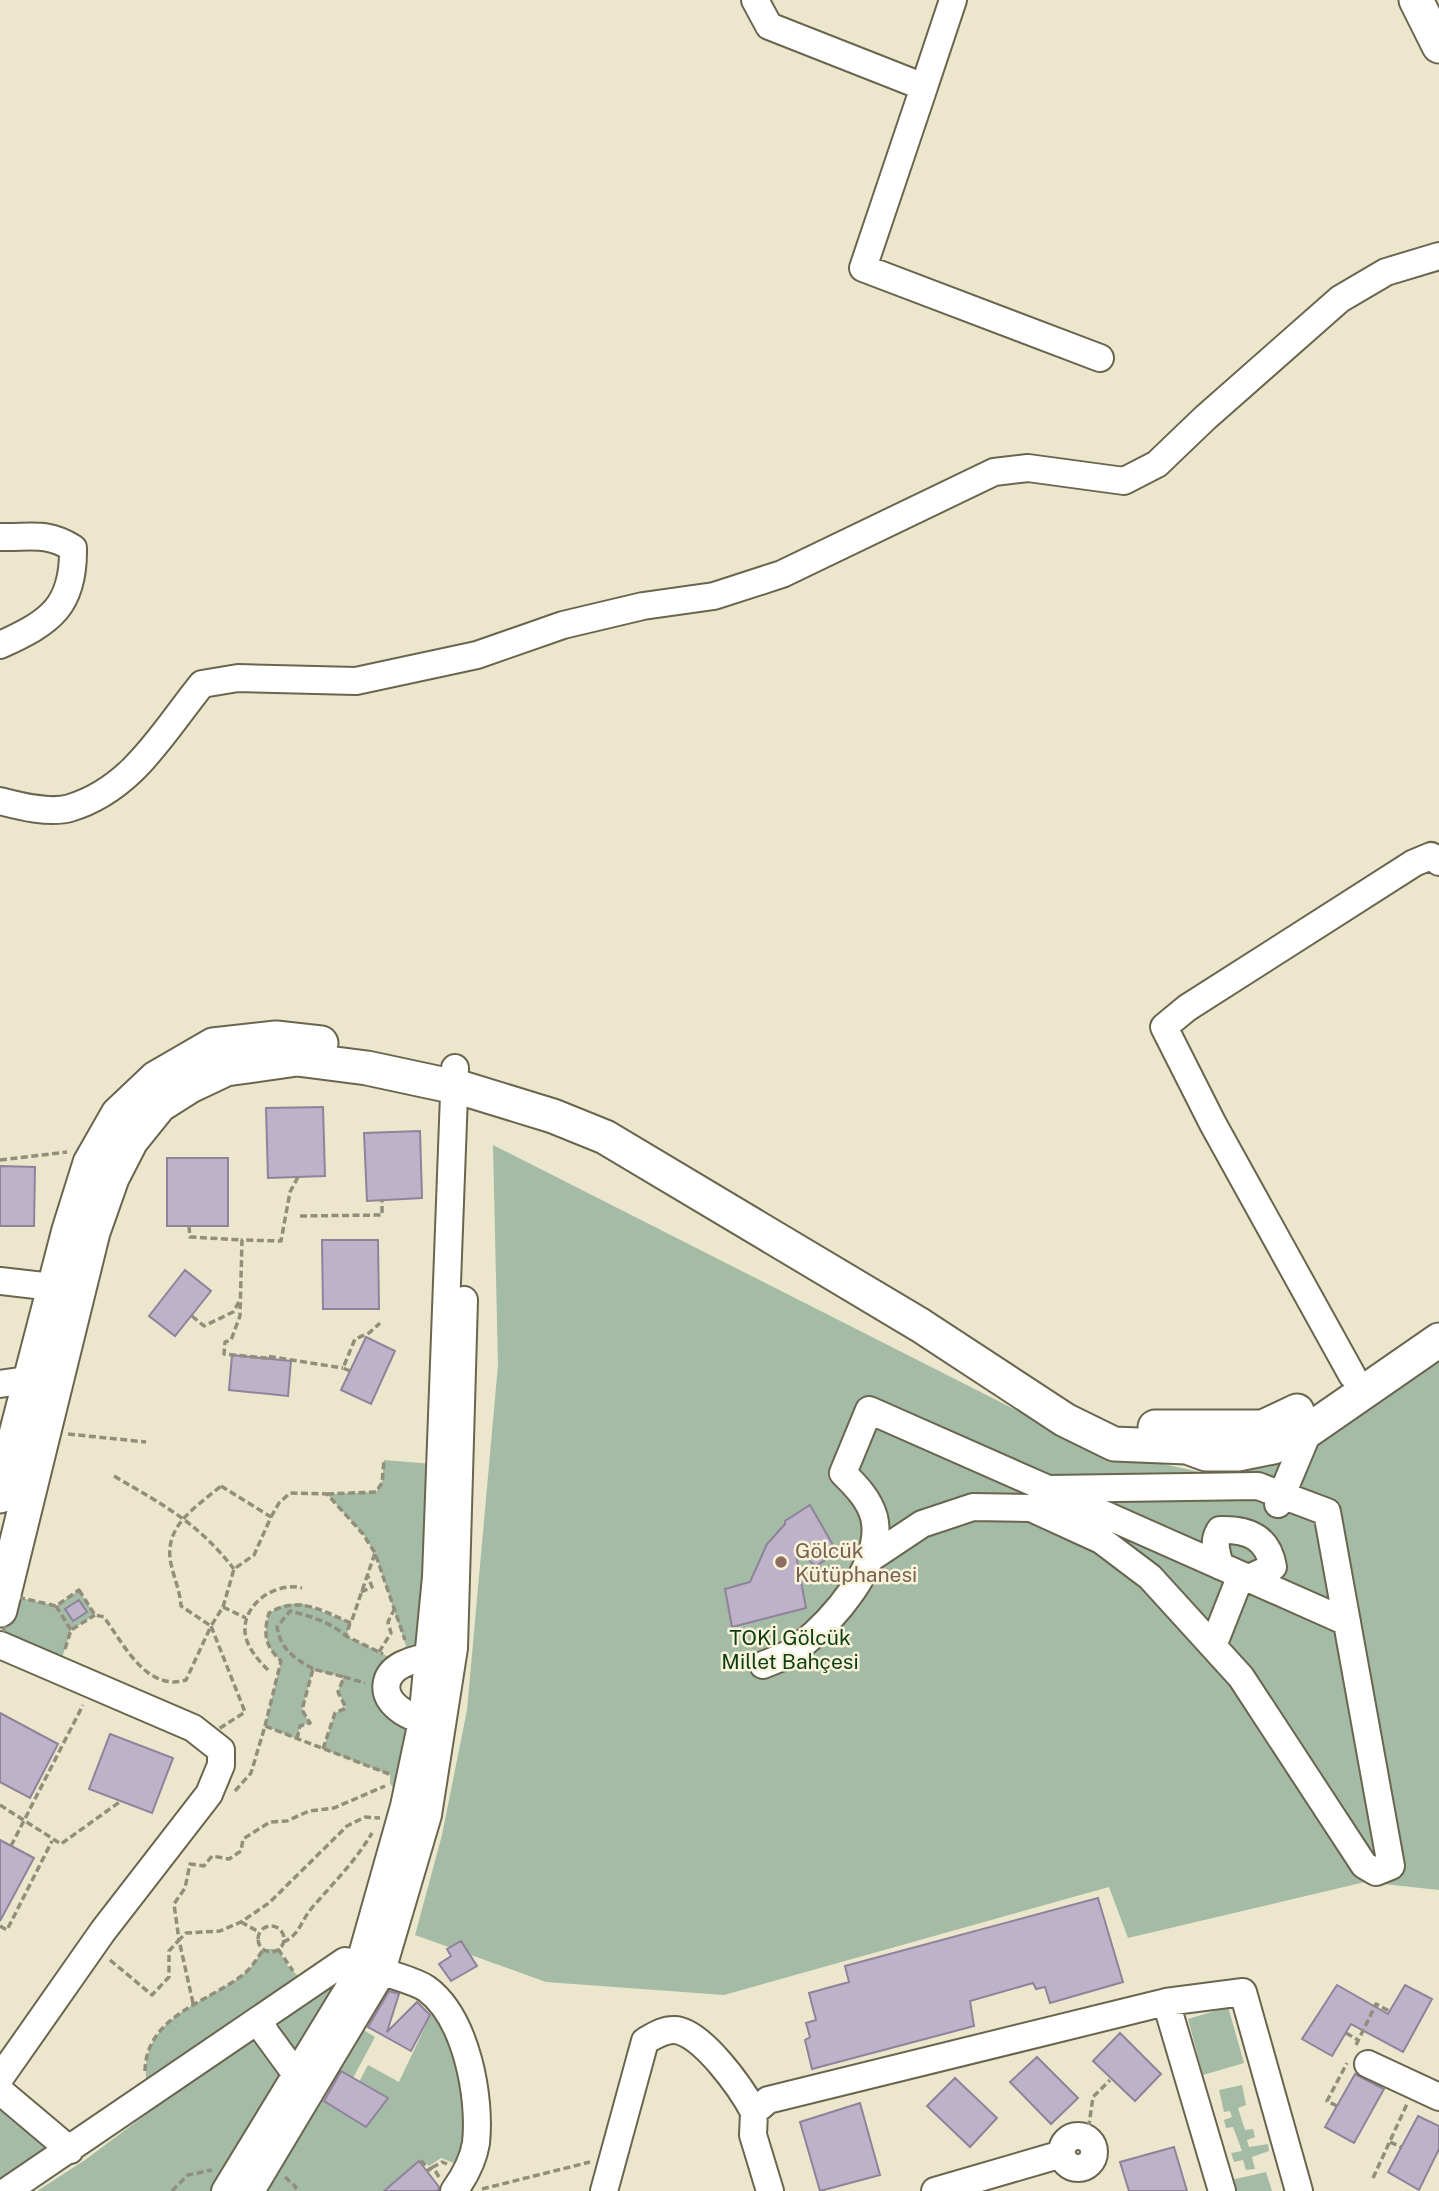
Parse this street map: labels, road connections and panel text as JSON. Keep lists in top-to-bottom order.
{
  "parks": ["TOKİ Gölcük Millet Bahçesi"],
  "places": ["Gölcük Kütüphanesi"]
}
